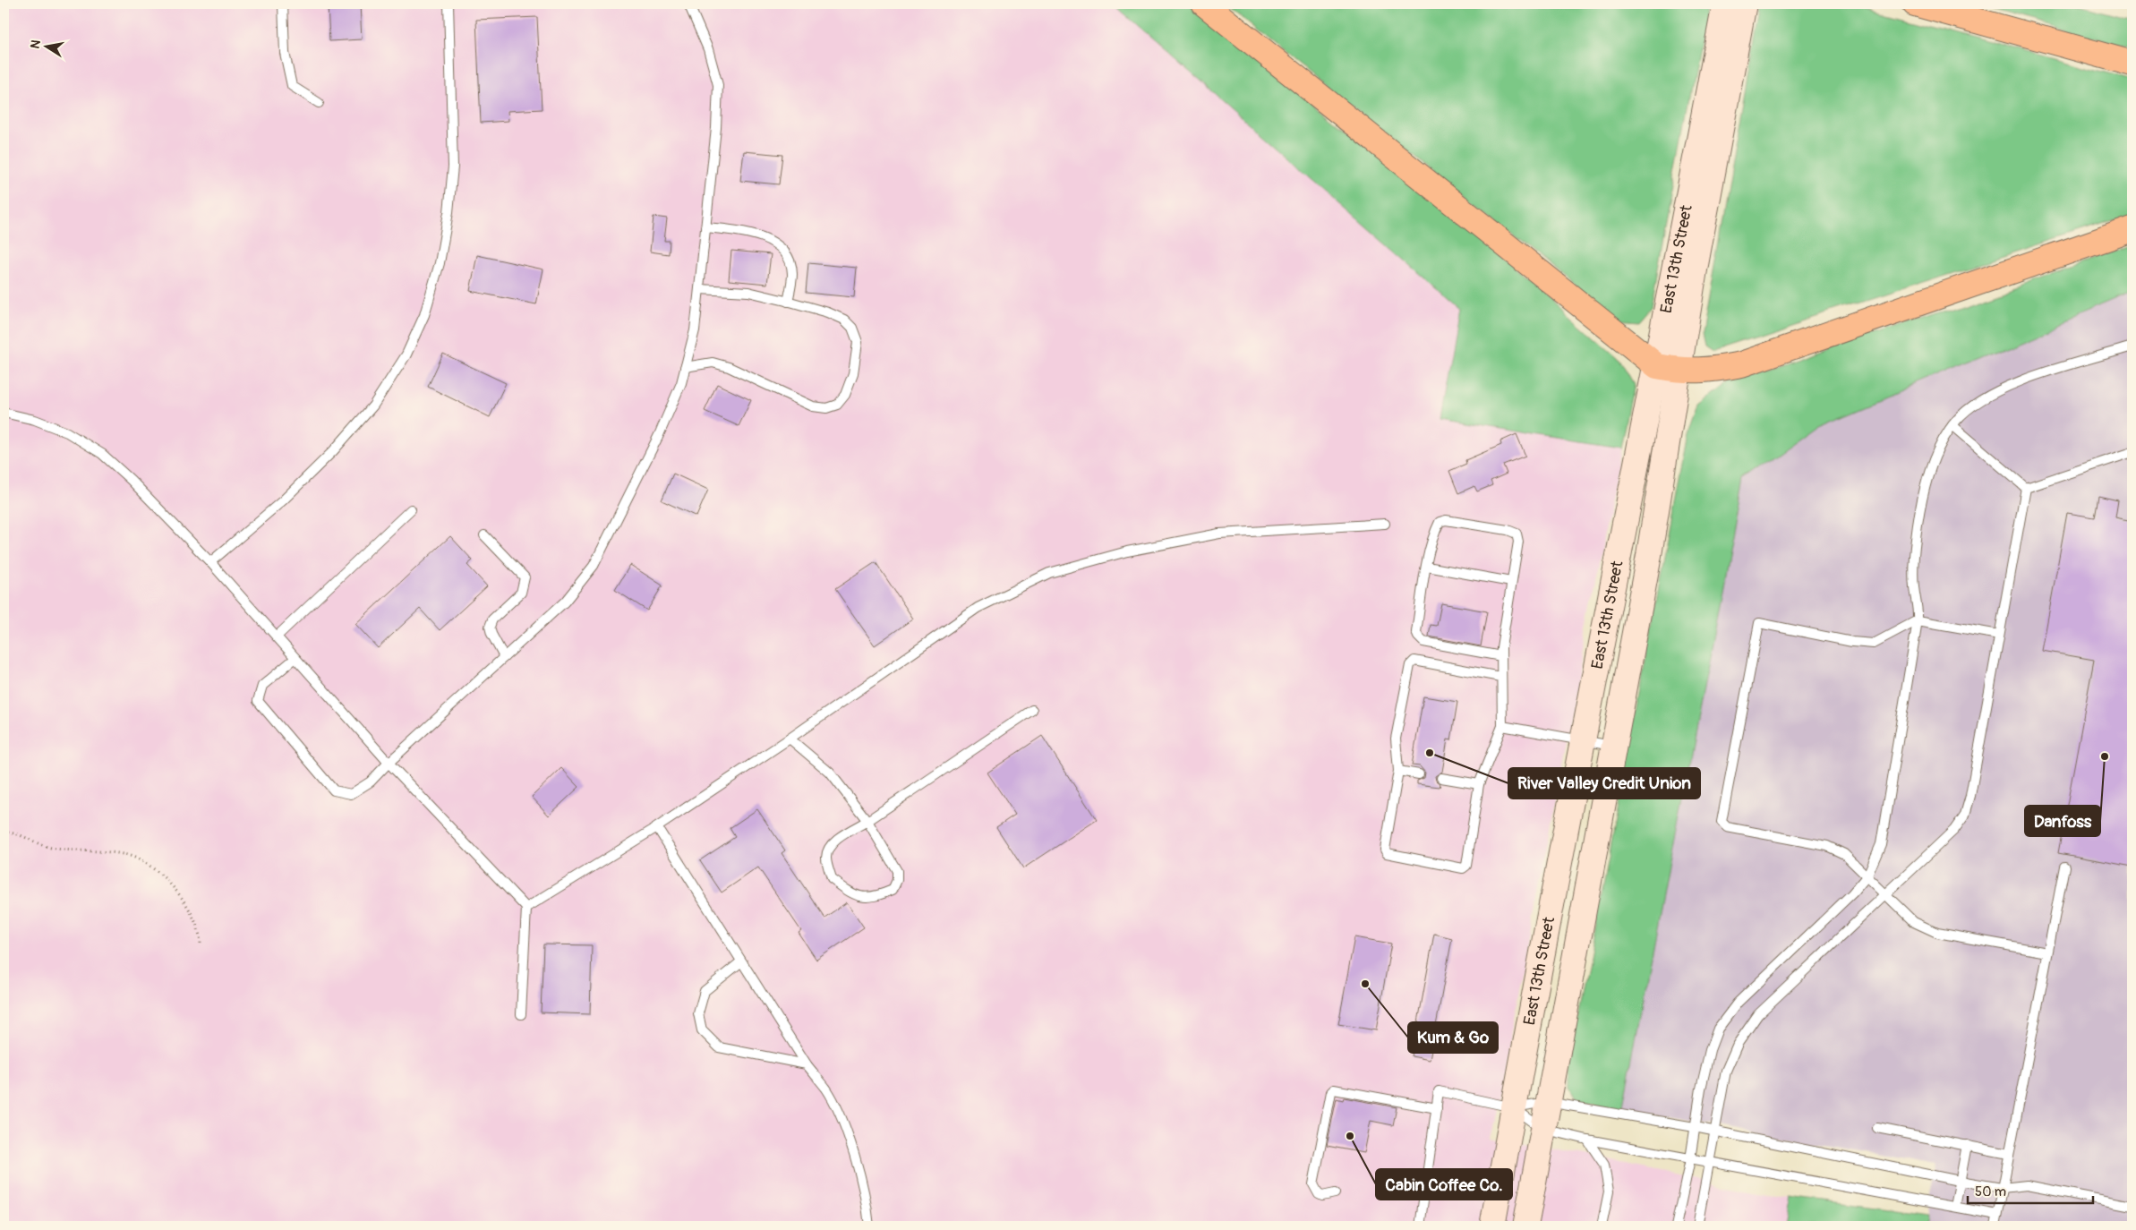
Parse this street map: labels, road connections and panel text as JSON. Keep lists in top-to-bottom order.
{
  "streets": {
    "main road": ["East 13th Street"]
  },
  "places": [
    "River Valley Credit Union",
    "Danfoss",
    "Kum & Go",
    "Cabin Coffee Co."
  ],
  "scale_bar": "50 m",
  "north": "left"
}
